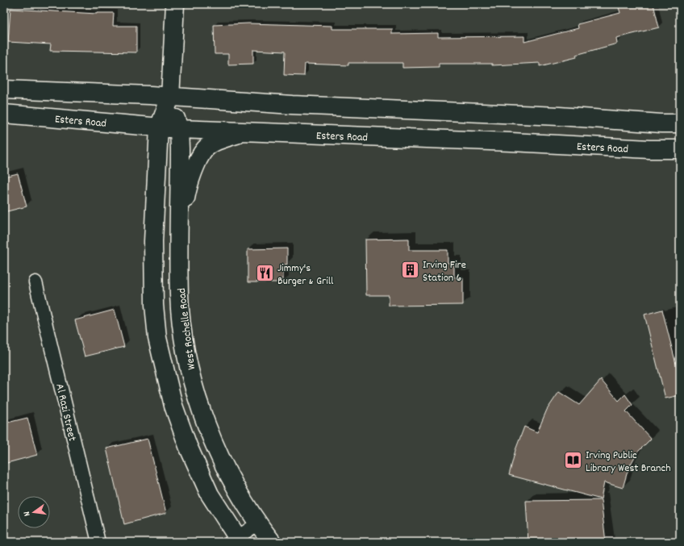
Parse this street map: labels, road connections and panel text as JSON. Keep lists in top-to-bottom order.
{
  "streets": {
    "main road": ["Esters Road", "West Rochelle Road"],
    "street": ["Al Razi Street"]
  },
  "crossings": [
    ["Esters Road", "West Rochelle Road"]
  ],
  "places": {
    "building": ["Irving Fire Station 6"],
    "restaurant": ["Jimmy's Burger & Grill"],
    "library": ["Irving Public Library West Branch"]
  },
  "north": "left"
}
